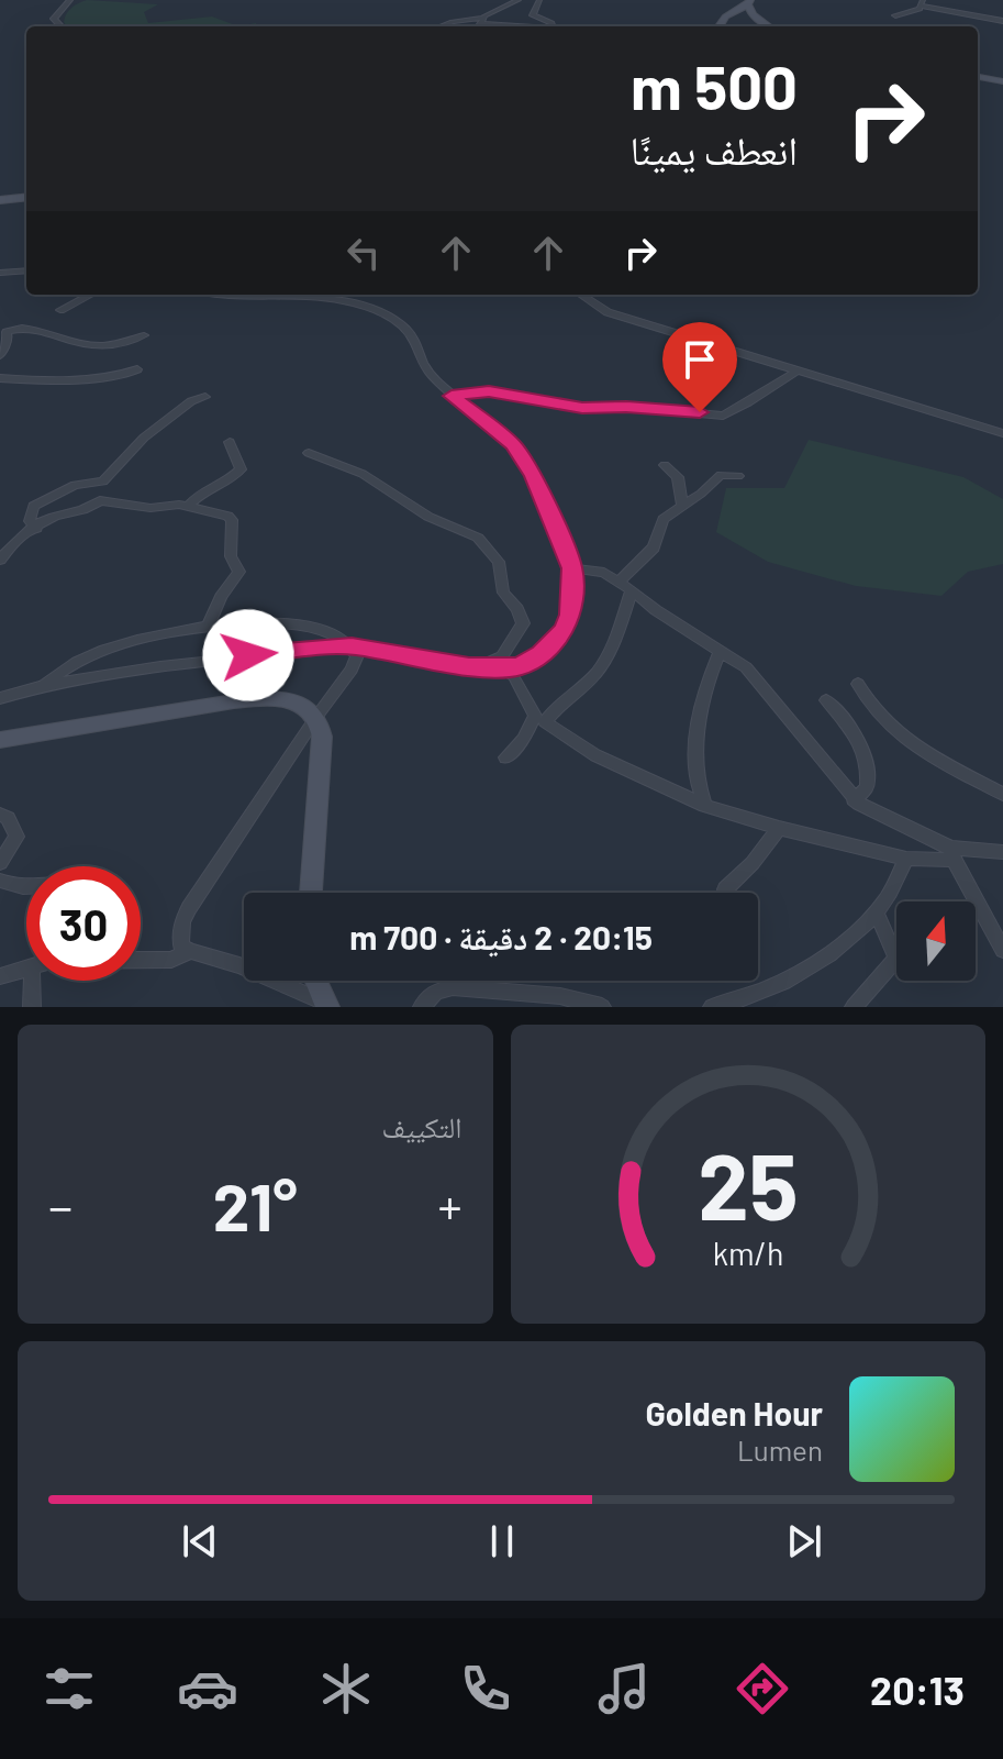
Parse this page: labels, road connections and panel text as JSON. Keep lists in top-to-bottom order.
{
  "north": "top",
  "page": {
    "turn": ["500 m", "انعطف يمينًا"],
    "limit": "30",
    "trip": "20:15 · 2 دقيقة · 700 m",
    "tile": "التكييف",
    "heat": ["−", "21°", "+"],
    "song": ["Golden Hour", "Lumen"],
    "tabs": "20:13",
    "gauge": ["25", "km/h"]
  }
}
